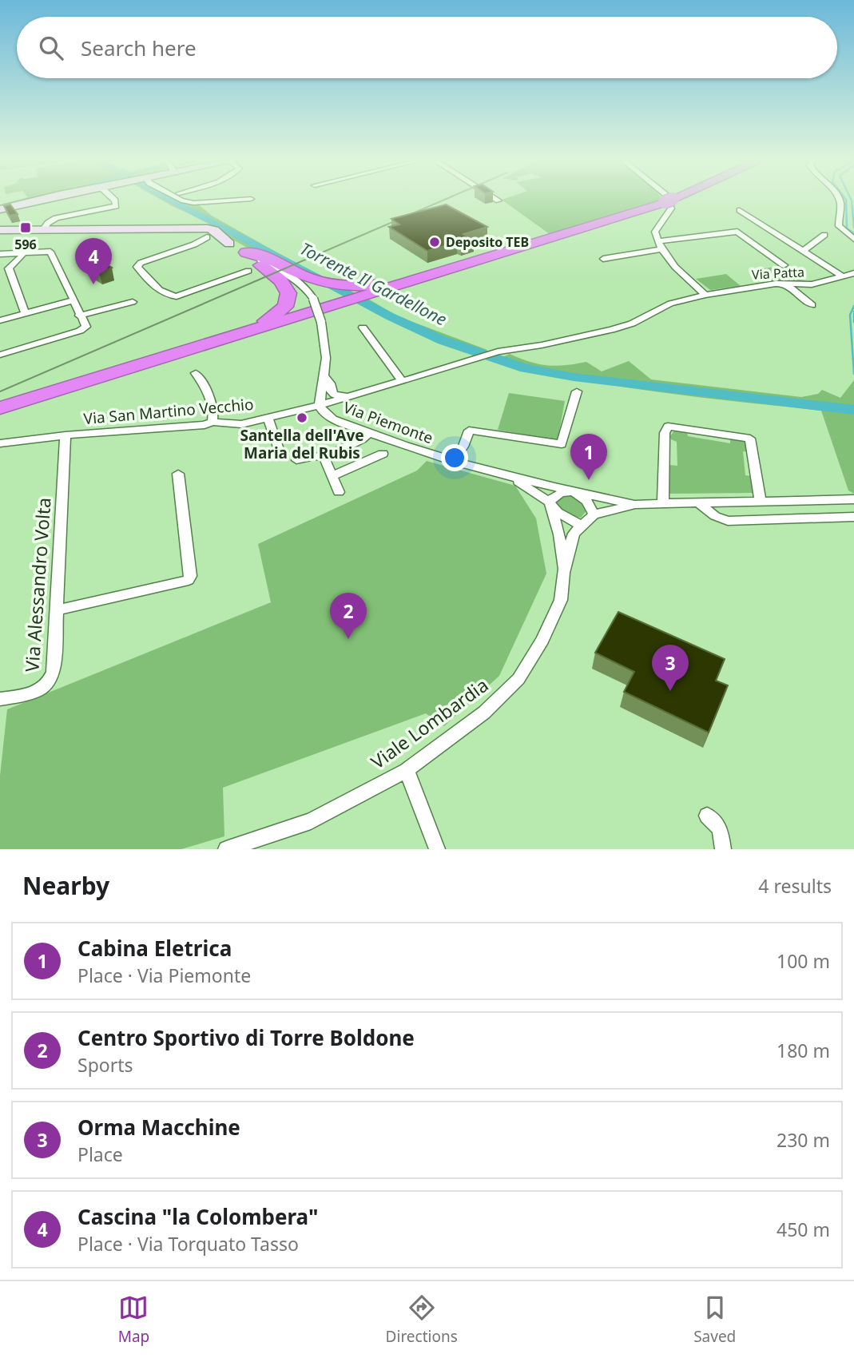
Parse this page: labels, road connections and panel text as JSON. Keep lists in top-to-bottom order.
{
  "streets": {
    "street": [
      "Via Patta",
      "Via San Martino Vecchio",
      "Via Piemonte",
      "Via Alessandro Volta",
      "Viale Lombardia"
    ]
  },
  "crossings": [
    ["Via Patta", "Via San Martino Vecchio"],
    ["Via San Martino Vecchio", "Via Piemonte"],
    ["Via San Martino Vecchio", "Via Alessandro Volta"],
    ["Via Piemonte", "Viale Lombardia"]
  ],
  "water": ["Torrente Il Gardellone"],
  "places": {
    "transit": ["596"],
    "other": ["Deposito TEB", "Santella dell'Ave Maria del Rubis"]
  },
  "page": {
    "search": "Search here",
    "pins": [
      "4",
      "1",
      "2",
      "3"
    ],
    "heading": ["Nearby", "4 results"],
    "list": [
      {
        "mark": "1",
        "name": "Cabina Eletrica",
        "note": "Place · Via Piemonte",
        "value": "100 m"
      },
      {
        "mark": "2",
        "name": "Centro Sportivo di Torre Boldone",
        "note": "Sports",
        "value": "180 m"
      },
      {
        "mark": "3",
        "name": "Orma Macchine",
        "note": "Place",
        "value": "230 m"
      },
      {
        "mark": "4",
        "name": "Cascina \"la Colombera\"",
        "note": "Place · Via Torquato Tasso",
        "value": "450 m"
      }
    ],
    "nav": ["Map", "Directions", "Saved"]
  }
}
